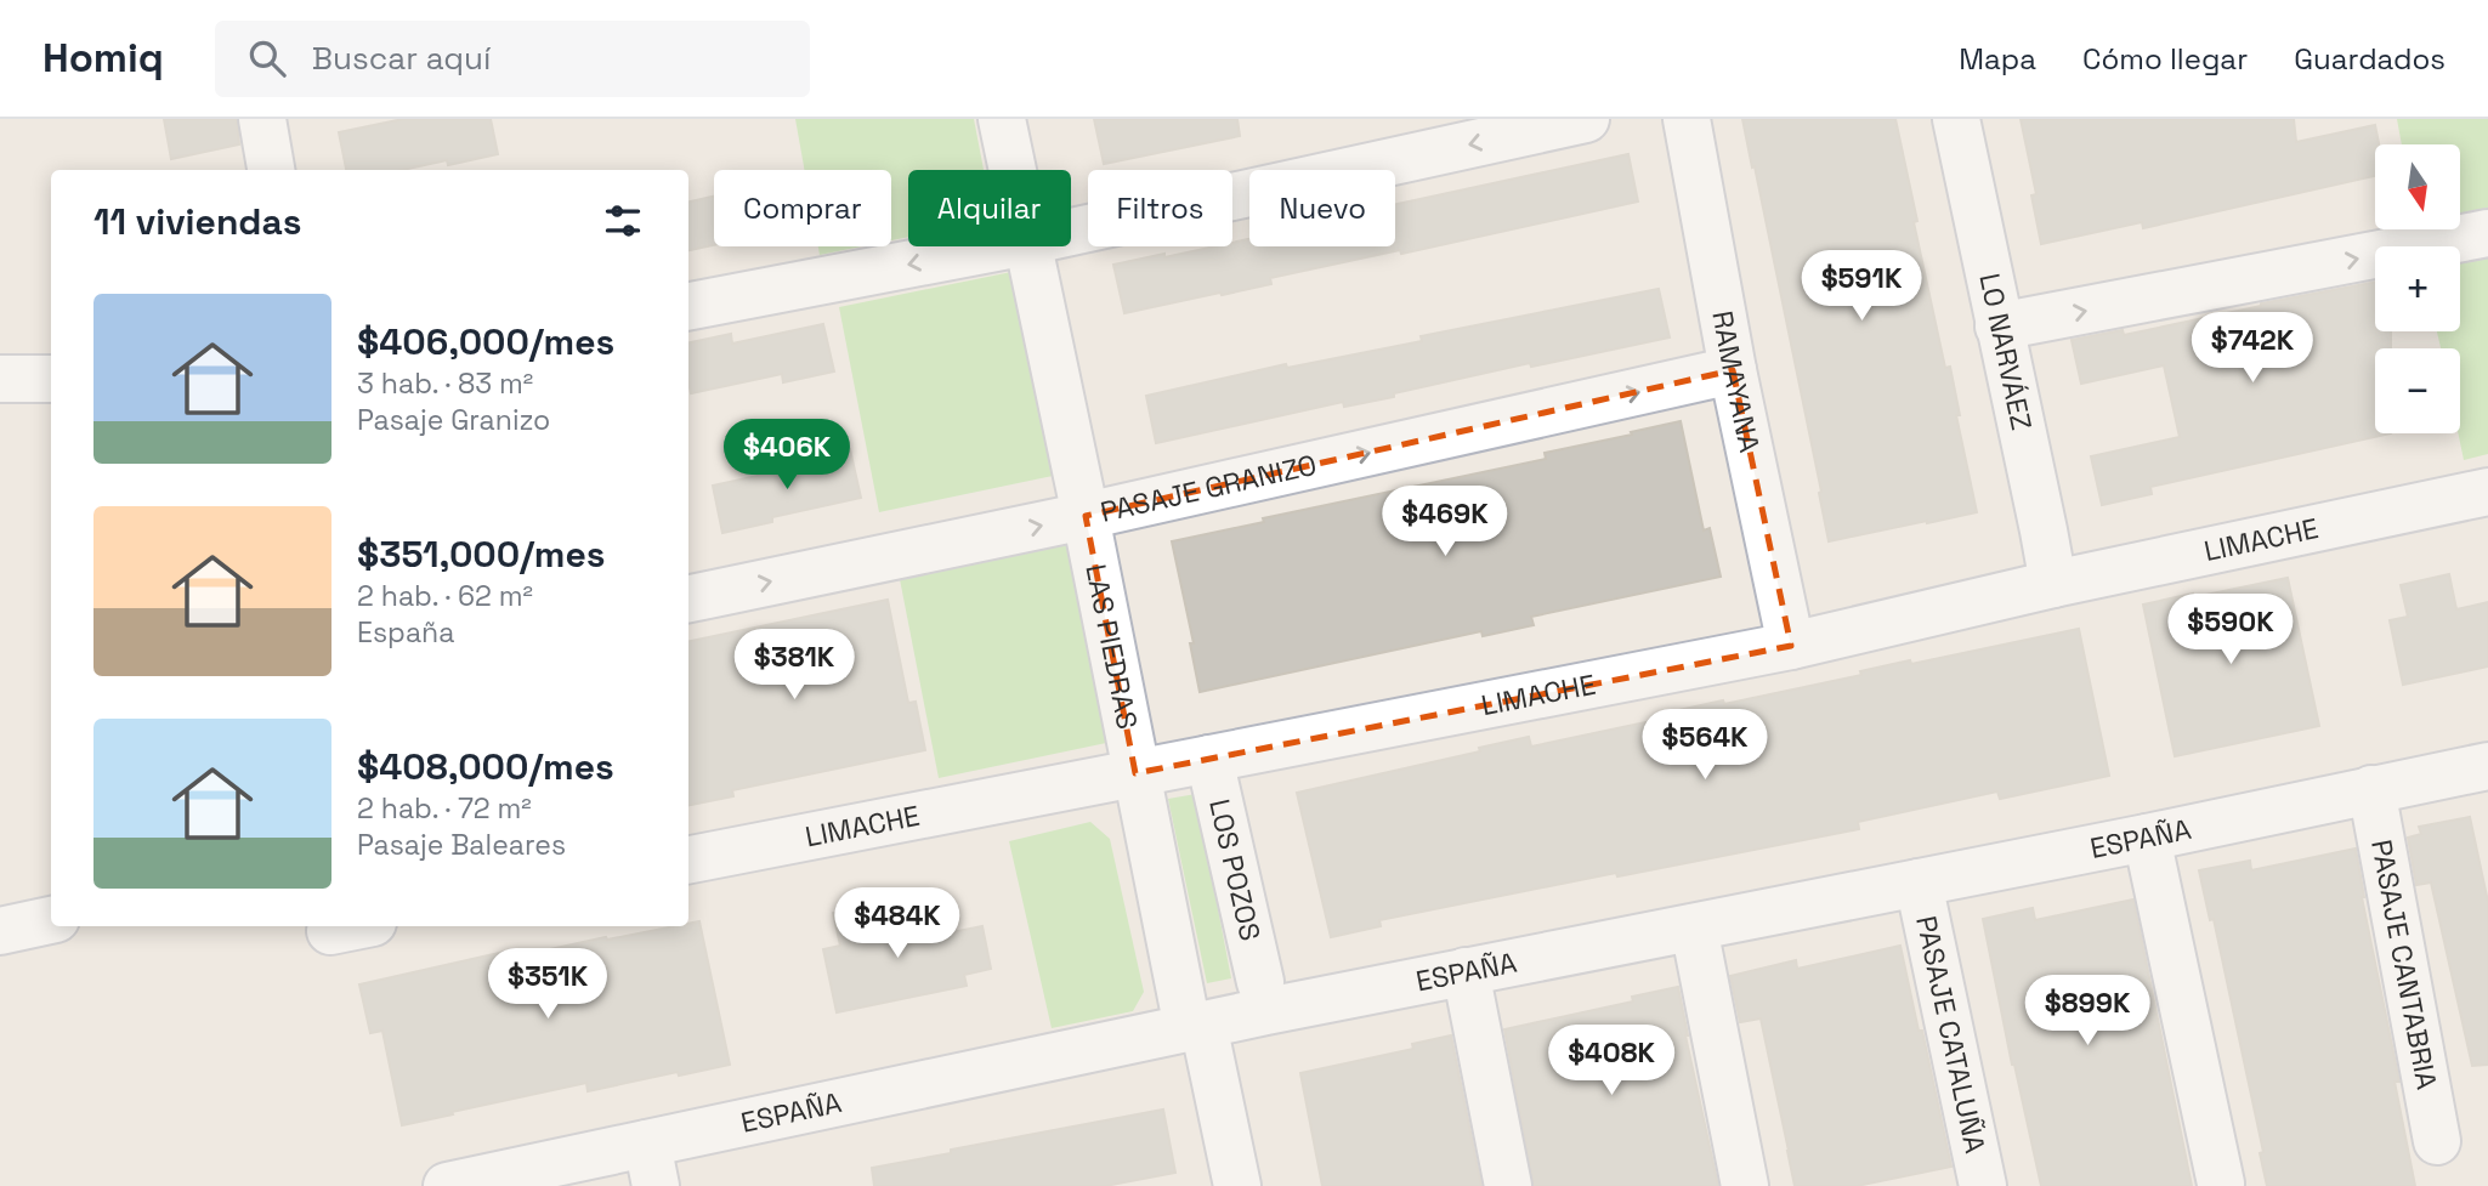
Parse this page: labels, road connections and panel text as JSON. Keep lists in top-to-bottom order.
{
  "streets": {
    "street": [
      "LO NARVÁEZ",
      "RAMAYANA",
      "PASAJE GRANIZO",
      "LIMACHE",
      "LAS PIEDRAS",
      "ESPAÑA",
      "LOS POZOS",
      "PASAJE CANTABRIA",
      "PASAJE CATALUÑA"
    ]
  },
  "crossings": [
    ["LO NARVÁEZ", "LIMACHE"],
    ["RAMAYANA", "PASAJE GRANIZO"],
    ["RAMAYANA", "LIMACHE"],
    ["PASAJE GRANIZO", "LAS PIEDRAS"],
    ["LIMACHE", "LAS PIEDRAS"],
    ["LIMACHE", "LOS POZOS"],
    ["LAS PIEDRAS", "ESPAÑA"],
    ["ESPAÑA", "PASAJE CANTABRIA"],
    ["ESPAÑA", "PASAJE CATALUÑA"]
  ],
  "north": "bottom",
  "page": {
    "header": "Homiq",
    "search": "Buscar aquí",
    "nav": ["Mapa", "Cómo llegar", "Guardados"],
    "map_buttons": ["+", "−"],
    "chip": [
      "Comprar",
      "Alquilar",
      "Filtros",
      "Nuevo"
    ],
    "heading": "11 viviendas",
    "price": [
      "$591K",
      "$742K",
      "$406K",
      "$469K",
      "$590K",
      "$381K",
      "$564K",
      "$484K",
      "$351K",
      "$899K",
      "$408K"
    ],
    "list": [
      {
        "name": "$406,000/mes",
        "note": "3 hab. · 83 m² · Pasaje Granizo"
      },
      {
        "name": "$351,000/mes",
        "note": "2 hab. · 62 m² · España"
      },
      {
        "name": "$408,000/mes",
        "note": "2 hab. · 72 m² · Pasaje Baleares"
      }
    ]
  }
}
